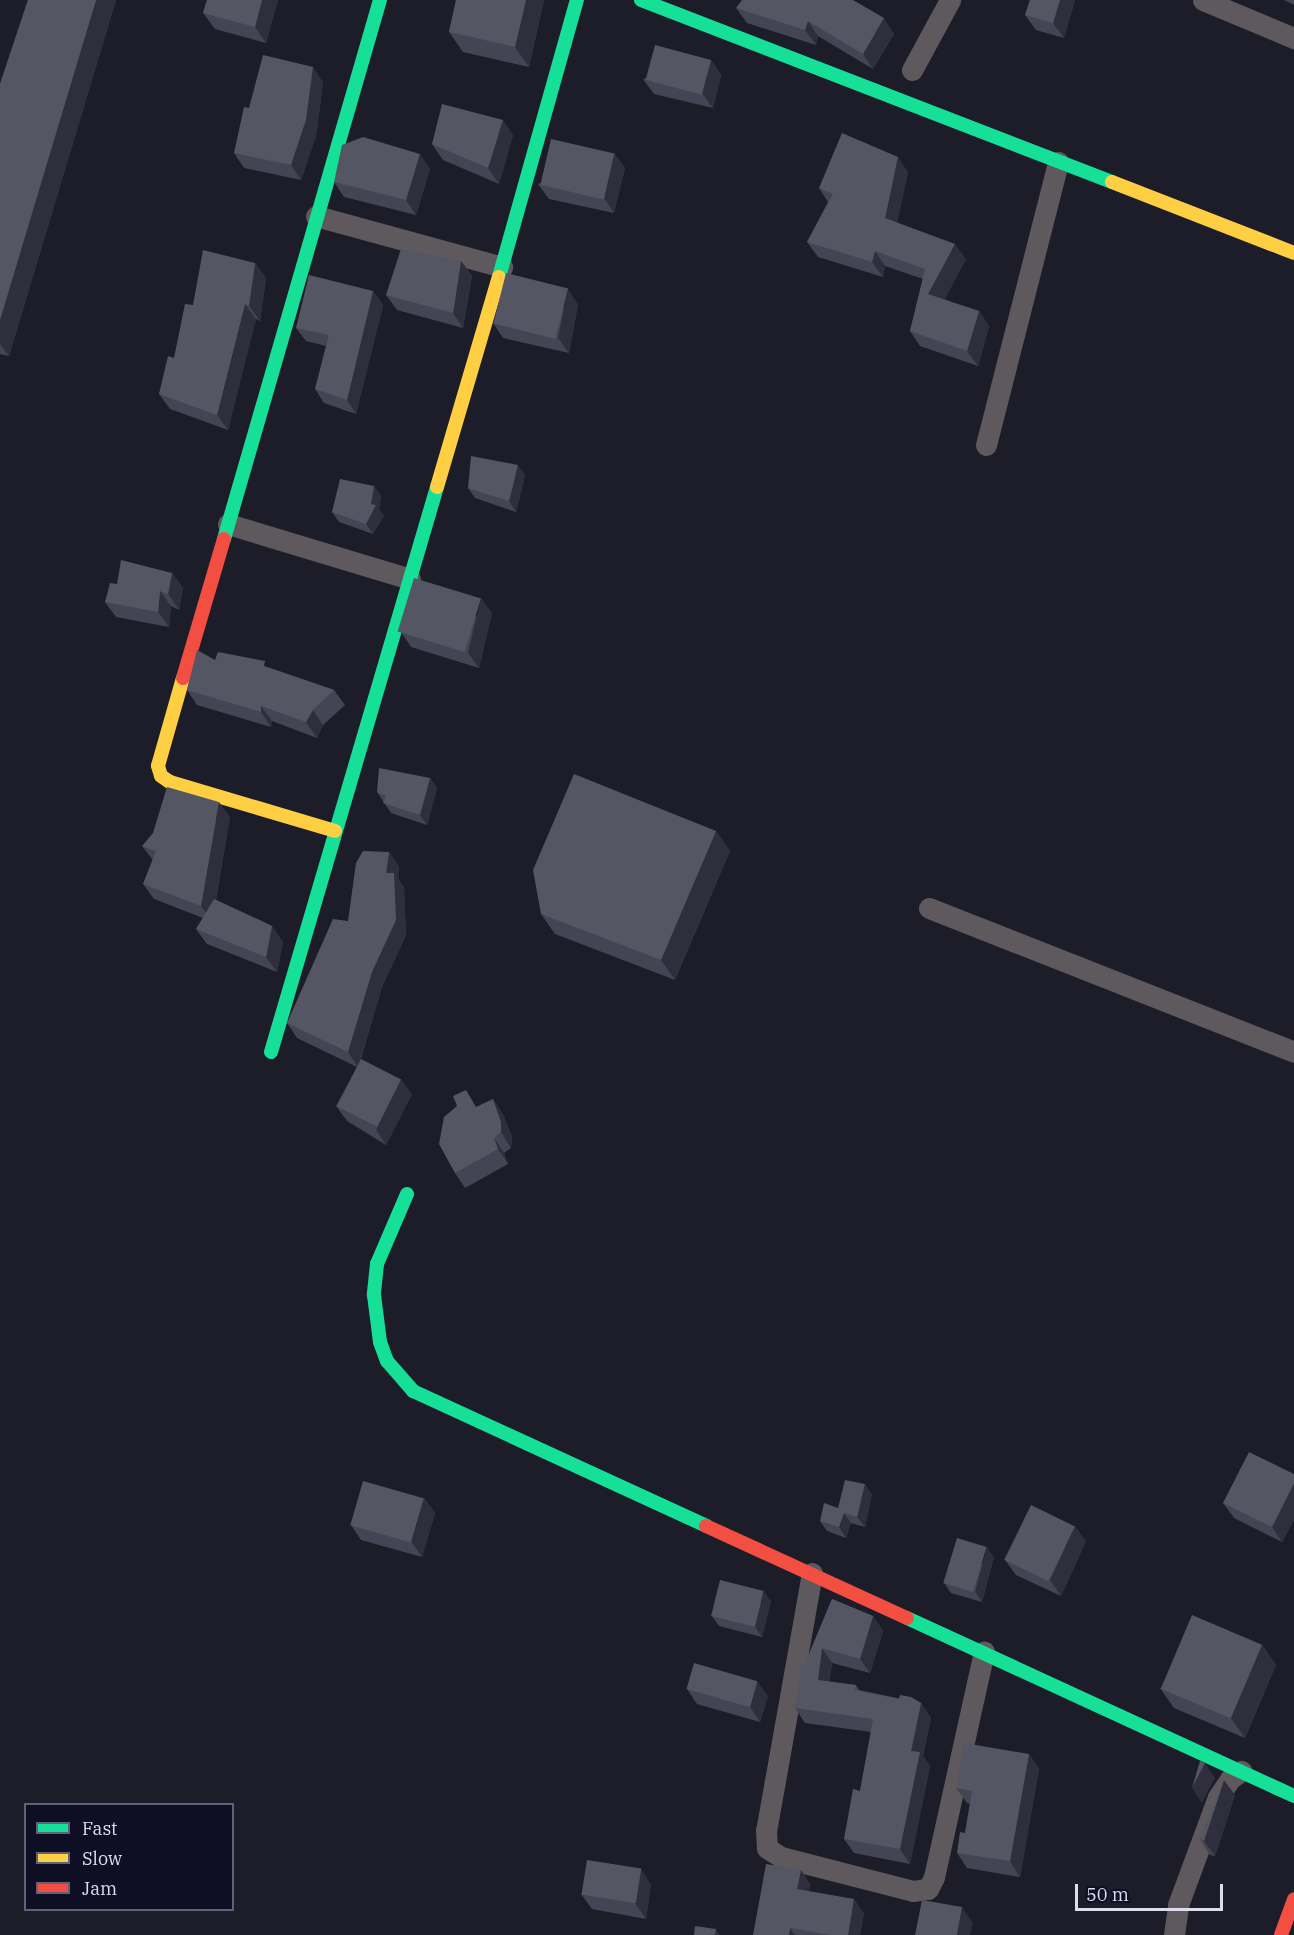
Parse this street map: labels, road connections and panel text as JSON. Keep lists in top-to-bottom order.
{
  "legend": ["Fast", "Slow", "Jam"],
  "scale_bar": "50 m"
}
